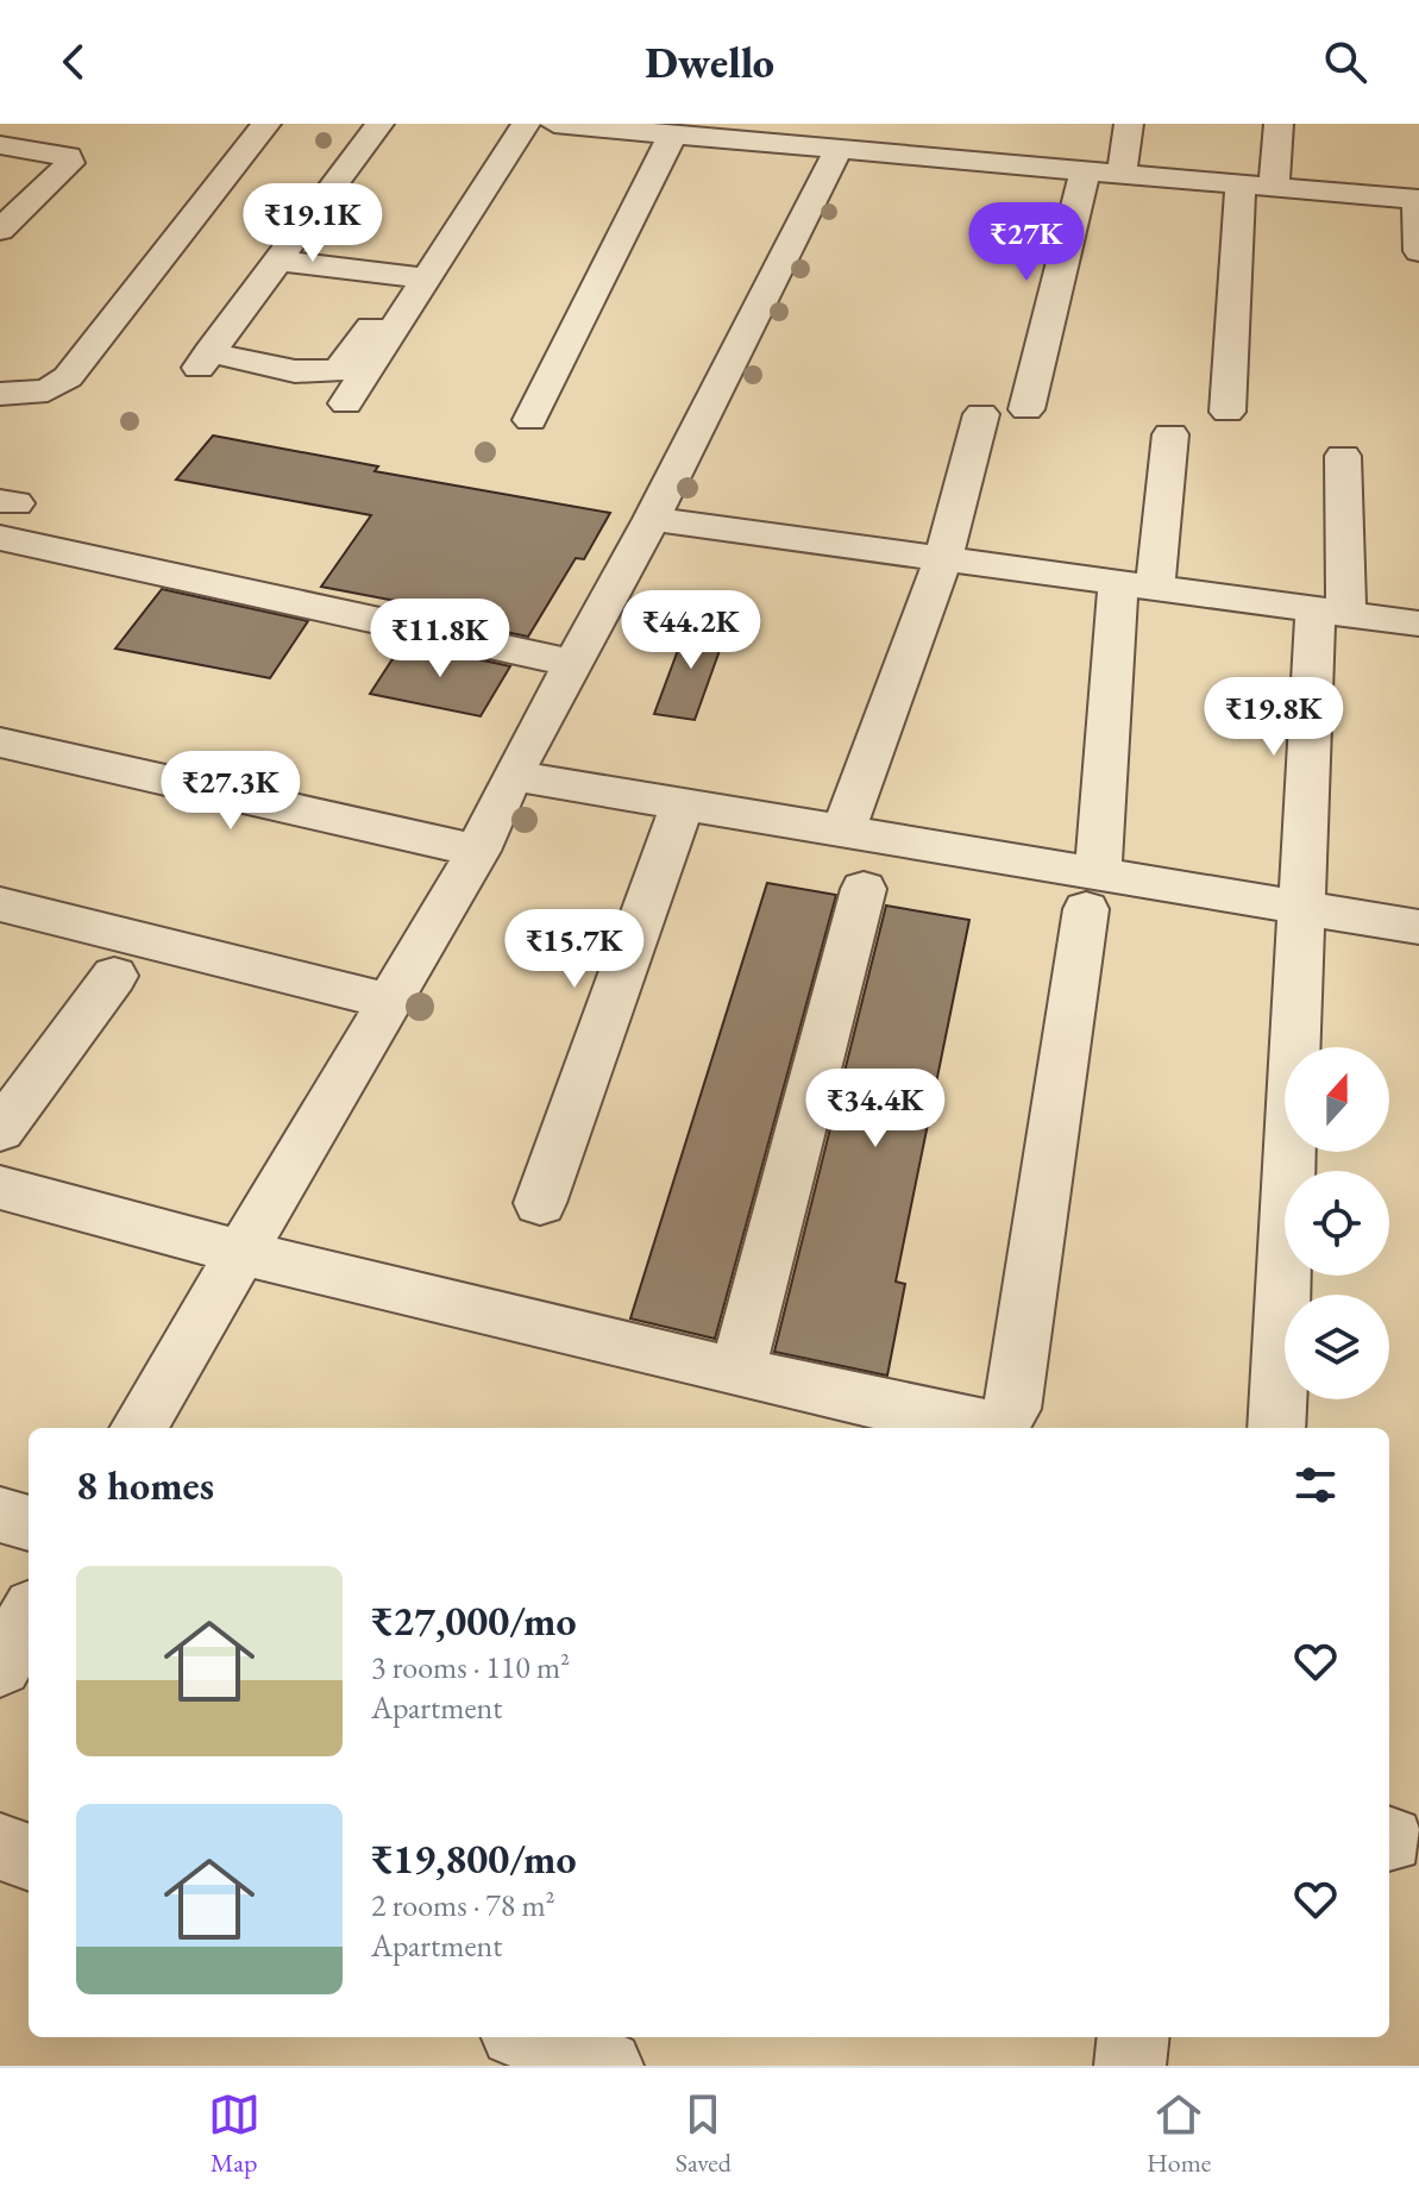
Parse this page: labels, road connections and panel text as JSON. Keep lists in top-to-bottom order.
{
  "north": "top",
  "page": {
    "header": "Dwello",
    "price": [
      "₹19.1K",
      "₹27K",
      "₹44.2K",
      "₹11.8K",
      "₹19.8K",
      "₹27.3K",
      "₹15.7K",
      "₹34.4K"
    ],
    "heading": "8 homes",
    "list": [
      {
        "name": "₹27,000/mo",
        "note": "3 rooms · 110 m² · Apartment"
      },
      {
        "name": "₹19,800/mo",
        "note": "2 rooms · 78 m² · Apartment"
      }
    ],
    "tabs": ["Map", "Saved", "Home"]
  }
}
